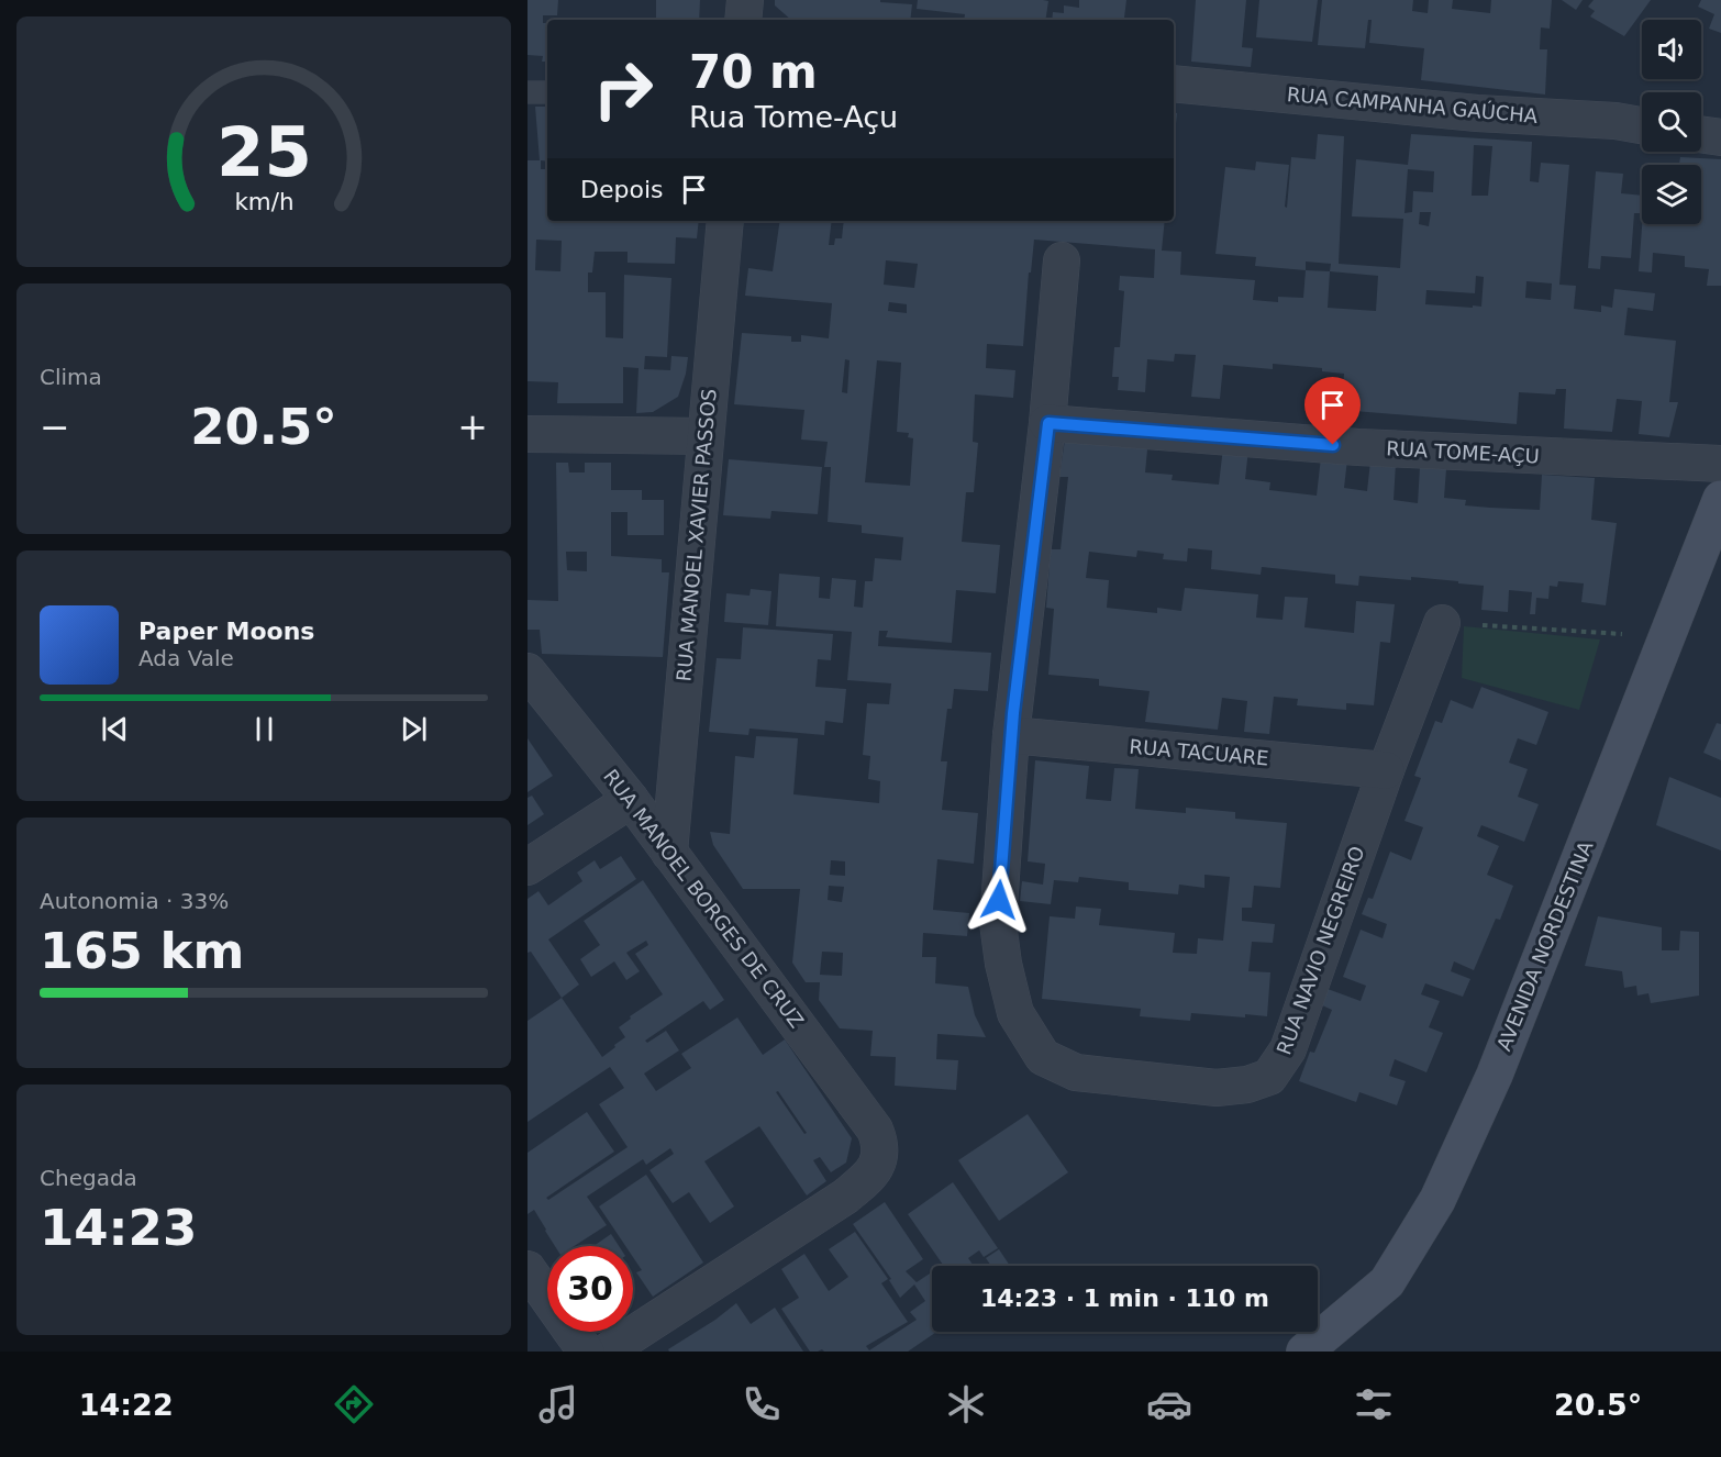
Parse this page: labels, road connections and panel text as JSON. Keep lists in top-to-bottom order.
{
  "streets": {
    "main road": ["AVENIDA NORDESTINA"],
    "street": [
      "RUA CAMPANHA GAÚCHA",
      "RUA TOME-AÇU",
      "RUA MANOEL XAVIER PASSOS",
      "RUA TACUARE",
      "RUA MANOEL BORGES DE CRUZ",
      "RUA NAVIO NEGREIRO"
    ]
  },
  "crossings": [
    ["RUA TOME-AÇU", "RUA NAVIO NEGREIRO"],
    ["RUA MANOEL XAVIER PASSOS", "RUA MANOEL BORGES DE CRUZ"],
    ["RUA TACUARE", "RUA NAVIO NEGREIRO"]
  ],
  "page": {
    "turn": ["70 m", "Rua Tome-Açu"],
    "then": "Depois",
    "tile": [
      "Clima",
      ["Autonomia · 33%", "165 km"],
      ["Chegada", "14:23"]
    ],
    "heat": ["−", "20.5°", "+"],
    "song": ["Paper Moons", "Ada Vale"],
    "limit": "30",
    "trip": "14:23 · 1 min · 110 m",
    "tabs": ["14:22", "20.5°"],
    "gauge": ["25", "km/h"]
  }
}
